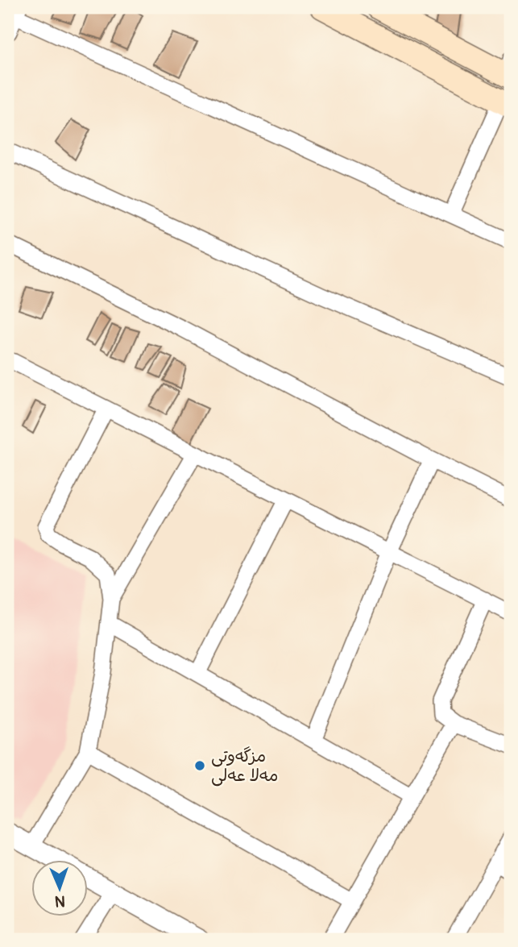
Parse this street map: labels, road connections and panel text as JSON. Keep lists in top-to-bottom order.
{
  "places": ["مزگەوتی مەلا عەلی"],
  "north": "bottom"
}
